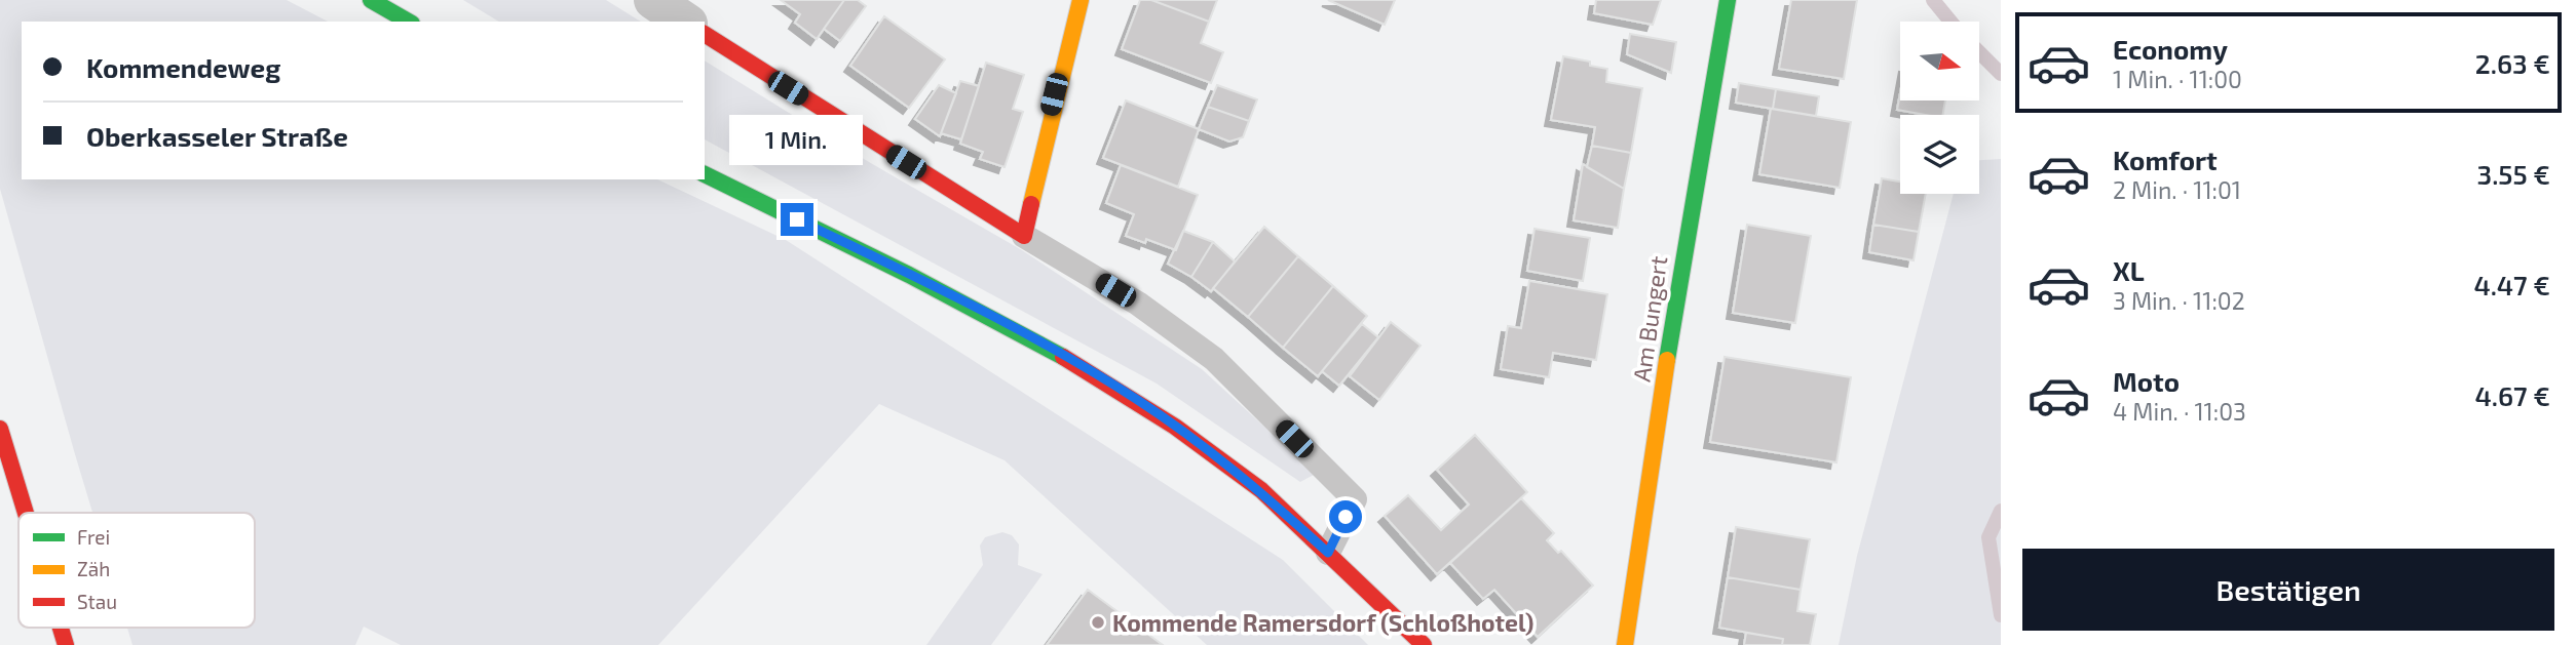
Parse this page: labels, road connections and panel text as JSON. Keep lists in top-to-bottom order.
{
  "streets": {
    "main road": ["Am Bungert"]
  },
  "places": ["Kommende Ramersdorf (Schloßhotel)"],
  "legend": ["Frei", "Zäh", "Stau"],
  "north": "right",
  "page": {
    "list": [
      {
        "name": "Economy",
        "note": "1 Min. · 11:00",
        "value": "2.63 €"
      },
      {
        "name": "Komfort",
        "note": "2 Min. · 11:01",
        "value": "3.55 €"
      },
      {
        "name": "XL",
        "note": "3 Min. · 11:02",
        "value": "4.47 €"
      },
      {
        "name": "Moto",
        "note": "4 Min. · 11:03",
        "value": "4.67 €"
      }
    ],
    "banner": ["Kommendeweg", "Oberkasseler Straße"],
    "bubble": "1 Min.",
    "buttons": "Bestätigen"
  }
}
